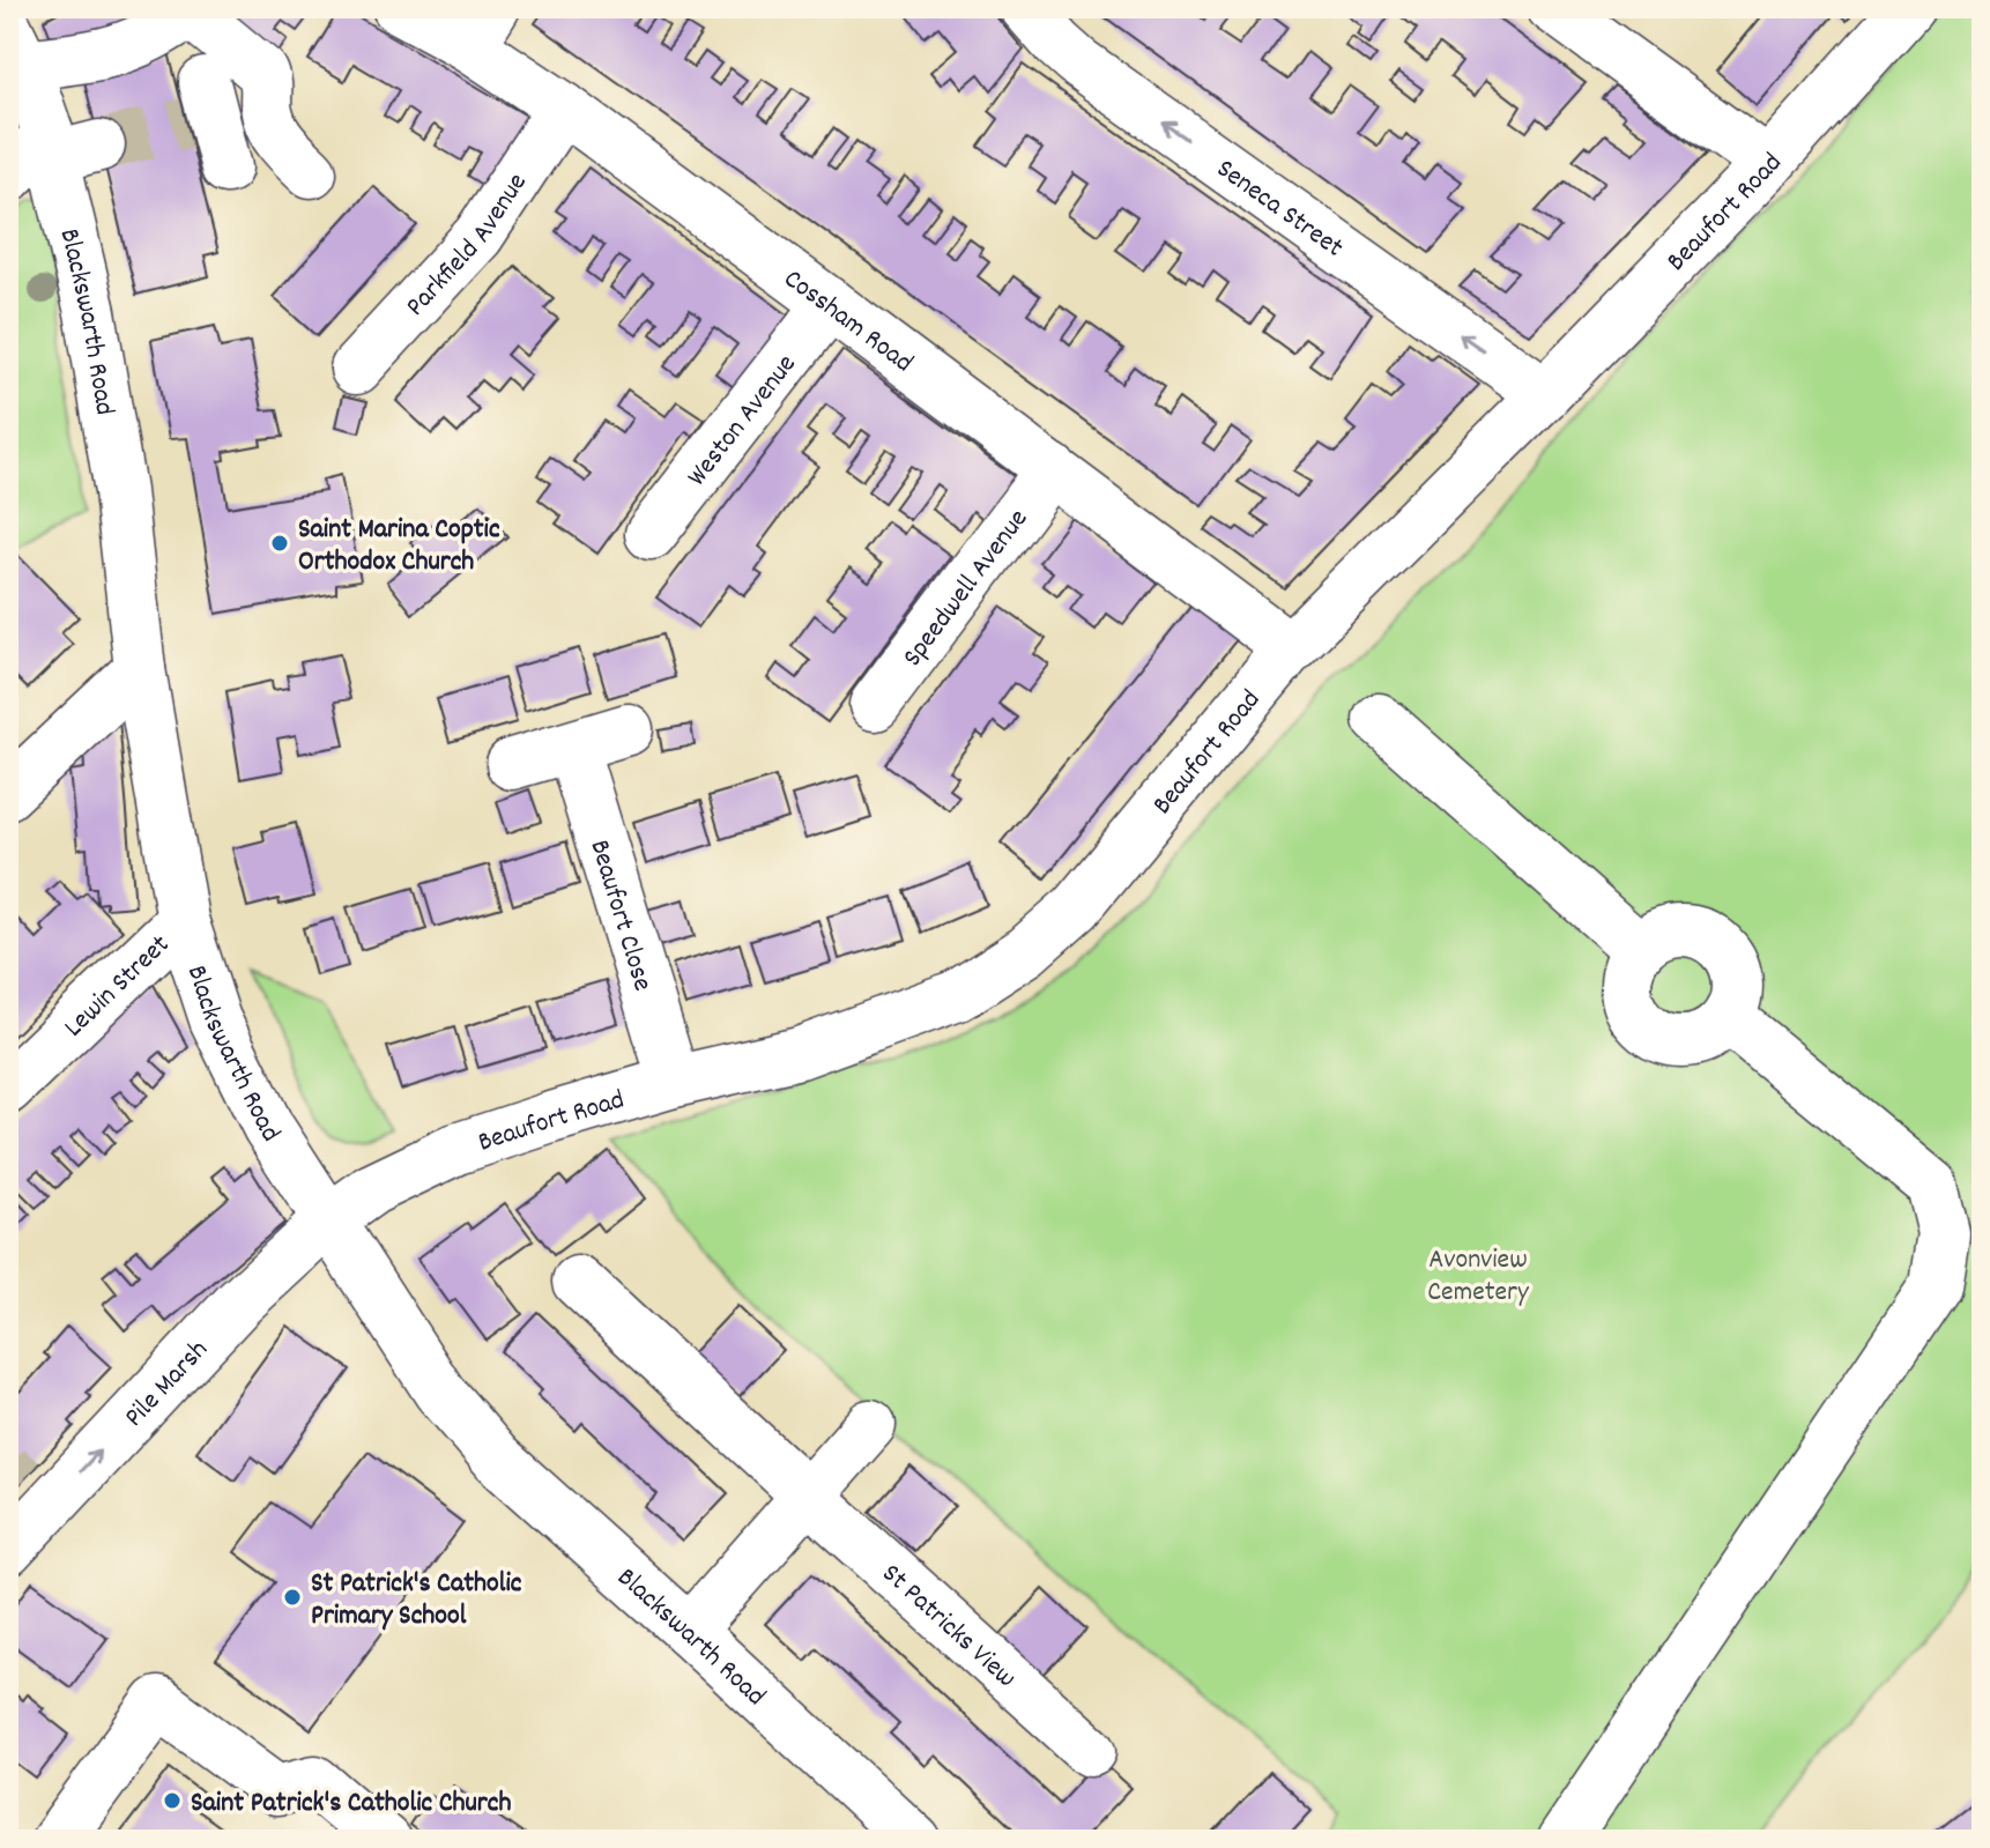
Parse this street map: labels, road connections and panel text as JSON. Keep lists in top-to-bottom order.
{
  "streets": {
    "street": [
      "Seneca Street",
      "Beaufort Road",
      "Parkfield Avenue",
      "Cossham Road",
      "Blackswarth Road",
      "Weston Avenue",
      "Speedwell Avenue",
      "Beaufort Close",
      "Lewin Street",
      "Pile Marsh",
      "St Patricks View"
    ]
  },
  "crossings": [
    ["Seneca Street", "Beaufort Road"],
    ["Beaufort Road", "Cossham Road"],
    ["Beaufort Road", "Blackswarth Road"],
    ["Beaufort Road", "Beaufort Close"],
    ["Beaufort Road", "Pile Marsh"],
    ["Parkfield Avenue", "Cossham Road"],
    ["Cossham Road", "Weston Avenue"],
    ["Cossham Road", "Speedwell Avenue"],
    ["Blackswarth Road", "Lewin Street"],
    ["Blackswarth Road", "Pile Marsh"]
  ],
  "one_way": ["Pile Marsh"],
  "parks": ["Avonview Cemetery"],
  "places": ["Saint Marina Coptic Orthodox Church", "St Patrick's Catholic Primary School", "Saint Patrick's Catholic Church"]
}
